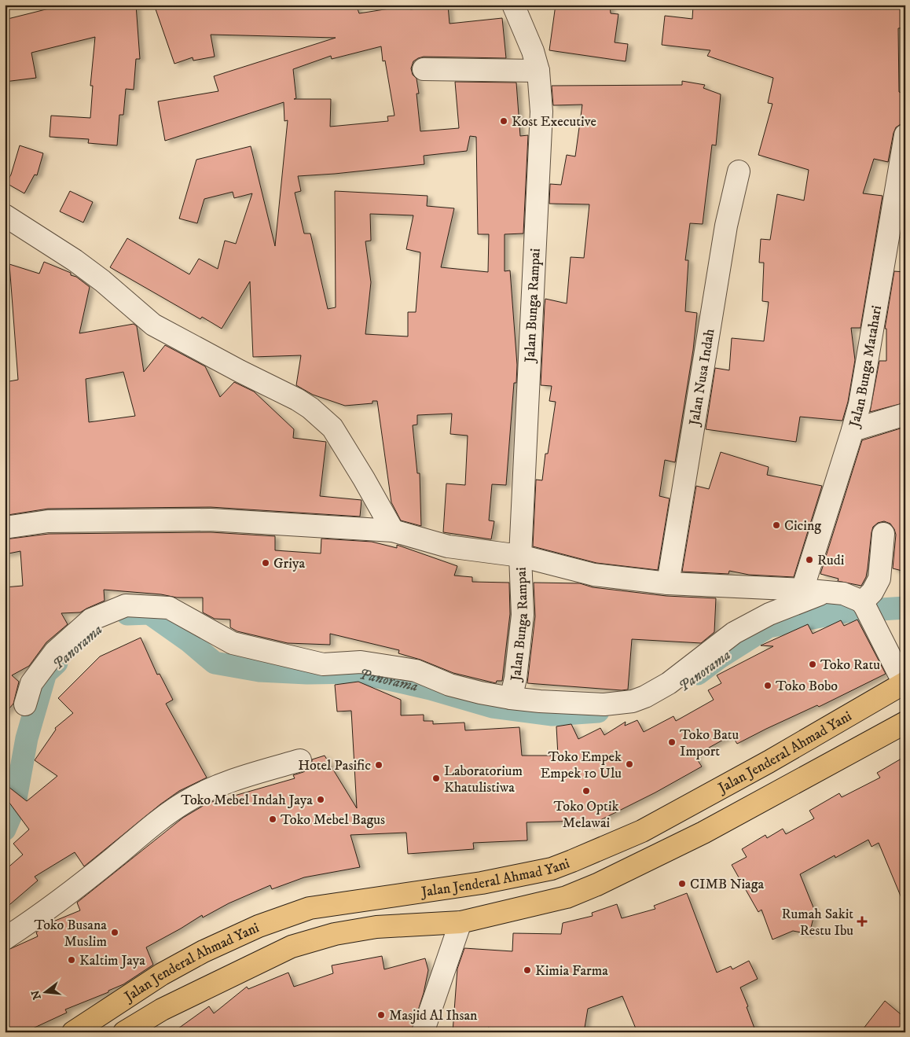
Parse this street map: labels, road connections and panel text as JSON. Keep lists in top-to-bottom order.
{
  "streets": {
    "main road": ["Jalan Jenderal Ahmad Yani"],
    "street": ["Jalan Bunga Rampai", "Jalan Bunga Matahari", "Jalan Nusa Indah"]
  },
  "water": ["Panorama"],
  "places": {
    "other": [
      "Kost Executive",
      "Cicing",
      "Rudi",
      "Griya",
      "Toko Ratu",
      "Toko Bobo",
      "Toko Batu Import",
      "Toko Empek Empek 10 Ulu",
      "Hotel Pasific",
      "Laboratorium Khatulistiwa",
      "Toko Optik Melawai",
      "Toko Mebel Indah Jaya",
      "Toko Mebel Bagus",
      "CIMB Niaga",
      "Toko Busana Muslim",
      "Kaltim Jaya",
      "Kimia Farma",
      "Masjid Al Ihsan"
    ],
    "health": ["Rumah Sakit Restu Ibu"]
  },
  "north": "left"
}
